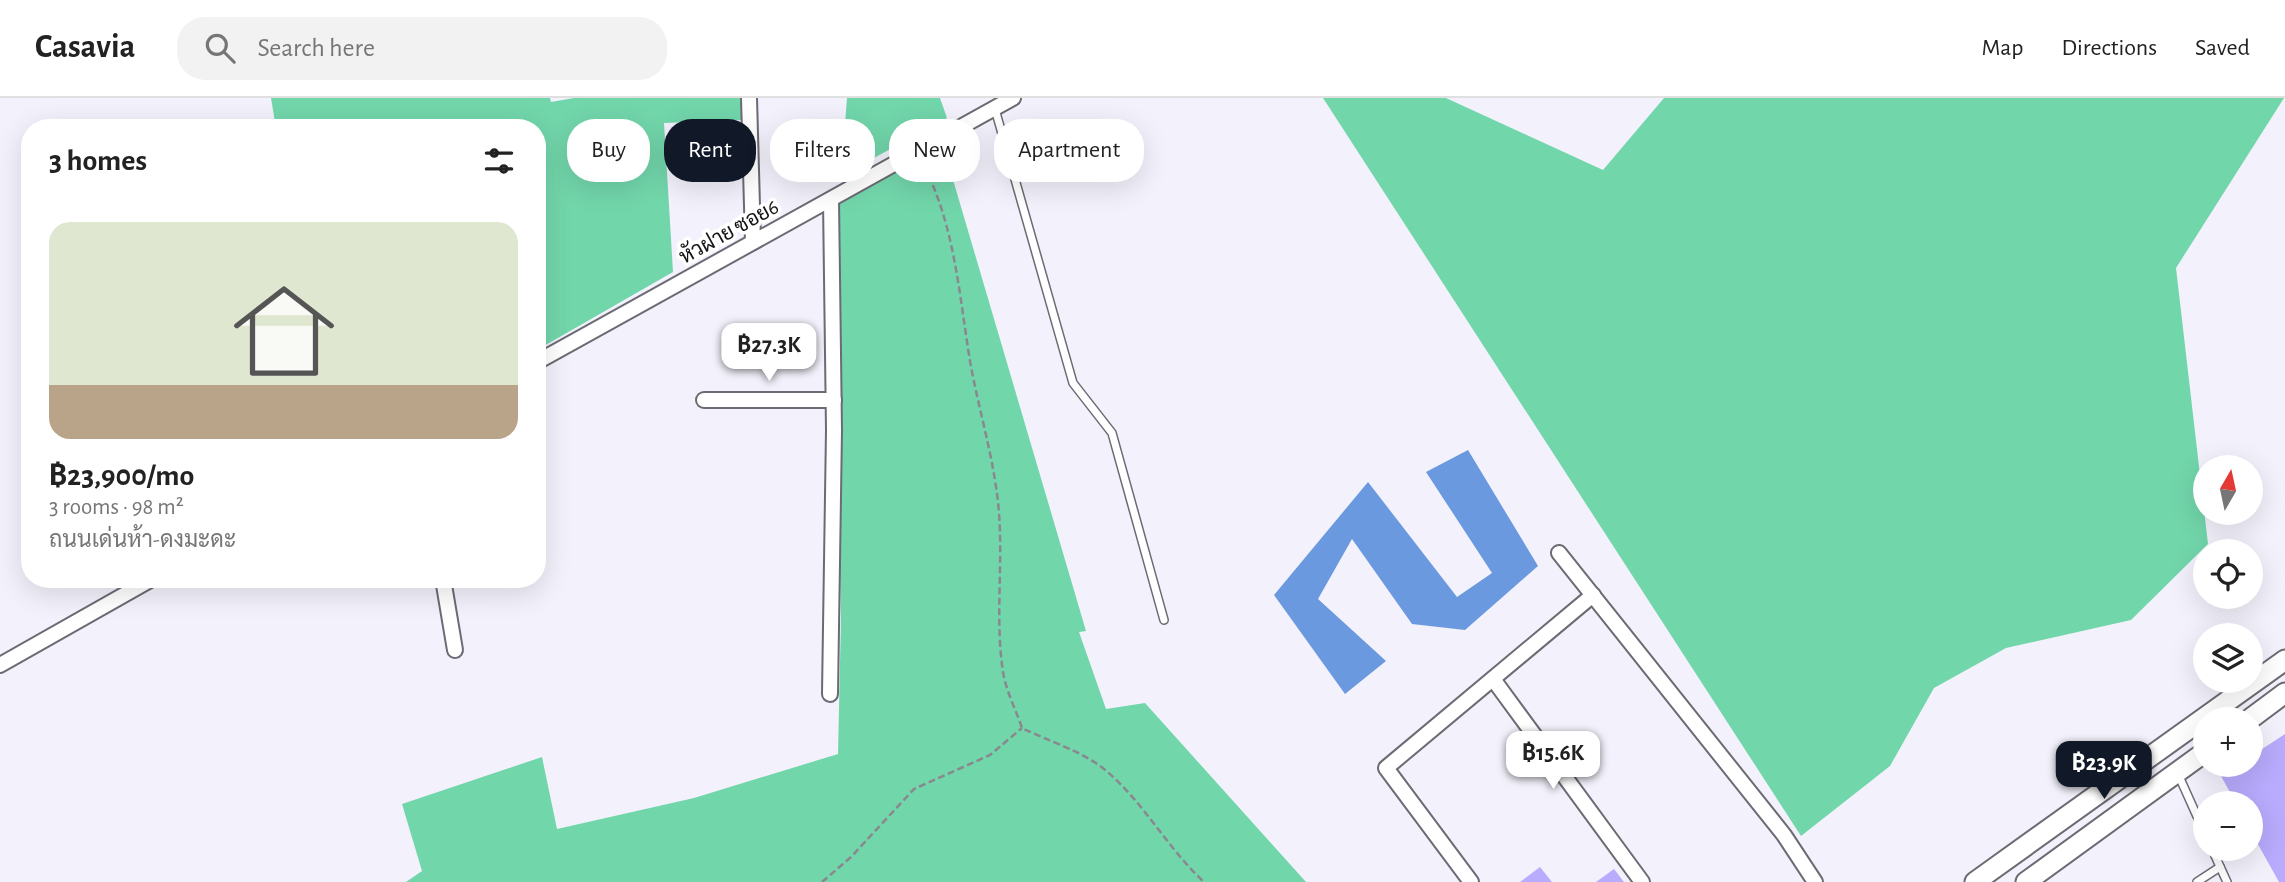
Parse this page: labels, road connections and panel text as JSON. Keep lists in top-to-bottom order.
{
  "streets": {
    "street": ["หัวฝาย ซอย6"]
  },
  "north": "top",
  "page": {
    "header": "Casavia",
    "search": "Search here",
    "nav": ["Map", "Directions", "Saved"],
    "chip": [
      "Buy",
      "Rent",
      "Filters",
      "New",
      "Apartment"
    ],
    "heading": "3 homes",
    "list": [
      {
        "name": "฿23,900/mo",
        "note": "3 rooms · 98 m² · ถนนเด่นห้า-ดงมะดะ"
      }
    ],
    "price": ["฿27.3K", "฿15.6K", "฿23.9K"],
    "map_buttons": ["+", "−"]
  }
}
